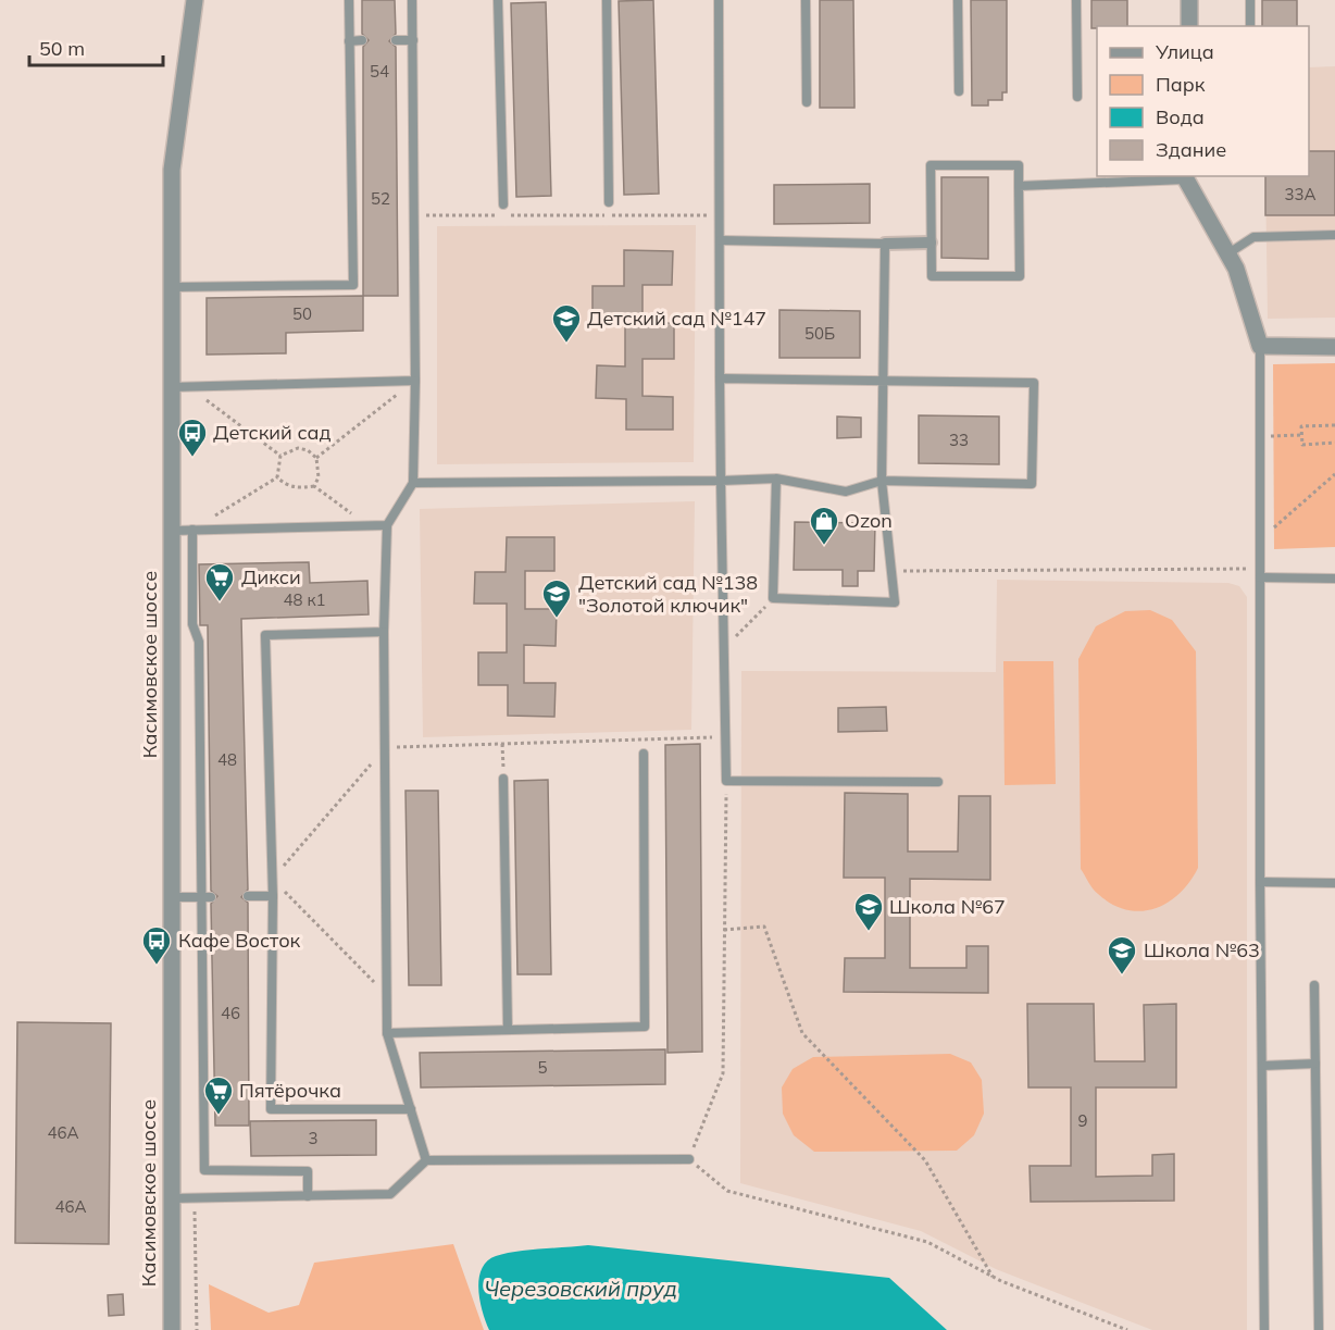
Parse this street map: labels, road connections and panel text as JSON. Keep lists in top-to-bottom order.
{
  "streets": {
    "street": ["Касимовское шоссе"]
  },
  "water": ["Черезовский пруд"],
  "places": {
    "school or university": [
      "Детский сад №147",
      "Детский сад №138 \"Золотой ключик\"",
      "Школа №67",
      "Школа №63"
    ],
    "bus stop": ["Детский сад", "Кафе Восток"],
    "shop": ["Ozon"],
    "supermarket": ["Дикси", "Пятёрочка"]
  },
  "house_numbers": [
    "54",
    "33А",
    "52",
    "50",
    "50Б",
    "33",
    "48 к1",
    "48",
    "46",
    "5",
    "9",
    "46А",
    "3",
    "46А"
  ],
  "legend": [
    "Улица",
    "Парк",
    "Вода",
    "Здание"
  ],
  "scale_bar": "50 m"
}
